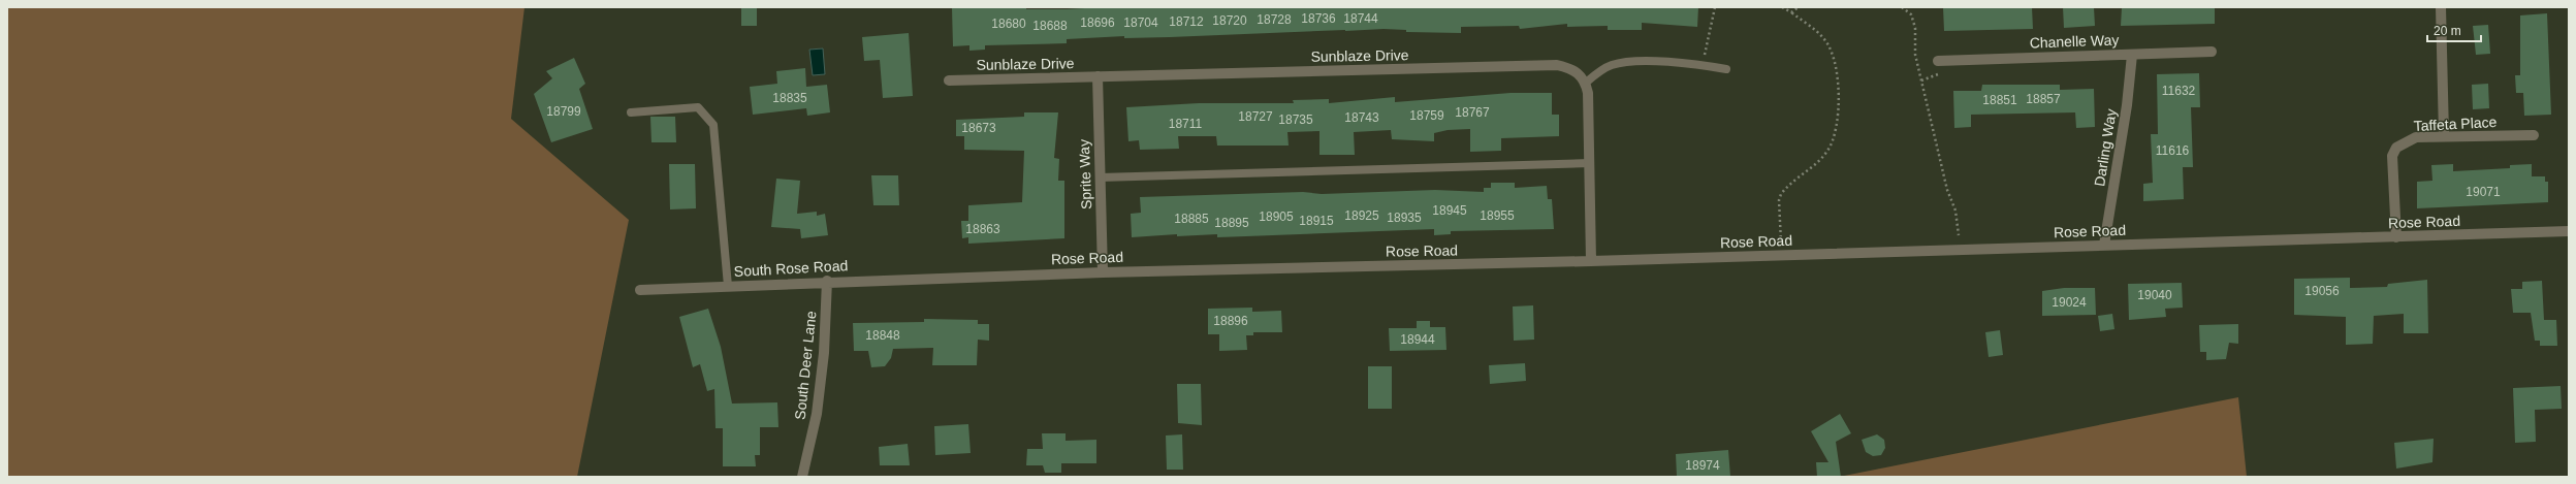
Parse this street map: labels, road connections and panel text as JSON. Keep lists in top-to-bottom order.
{
  "streets": {
    "street": [
      "Chanelle Way",
      "Sunblaze Drive",
      "Taffeta Place",
      "Darling Way",
      "Sprite Way",
      "Rose Road",
      "South Rose Road",
      "South Deer Lane"
    ]
  },
  "crossings": [
    ["Chanelle Way", "Darling Way"],
    ["Sunblaze Drive", "Sprite Way"],
    ["Taffeta Place", "Rose Road"],
    ["Darling Way", "Rose Road"],
    ["Sprite Way", "Rose Road"],
    ["Rose Road", "South Rose Road"],
    ["South Rose Road", "South Deer Lane"]
  ],
  "house_numbers": [
    "18736",
    "18744",
    "18728",
    "18720",
    "18712",
    "18696",
    "18704",
    "18680",
    "18688",
    "11632",
    "18835",
    "18857",
    "18851",
    "18799",
    "18767",
    "18759",
    "18727",
    "18743",
    "18735",
    "18711",
    "18673",
    "11616",
    "19071",
    "18945",
    "18925",
    "18955",
    "18905",
    "18935",
    "18885",
    "18915",
    "18895",
    "18863",
    "19056",
    "19040",
    "19024",
    "18896",
    "18848",
    "18944",
    "18974"
  ],
  "scale_bar": "20 m"
}
